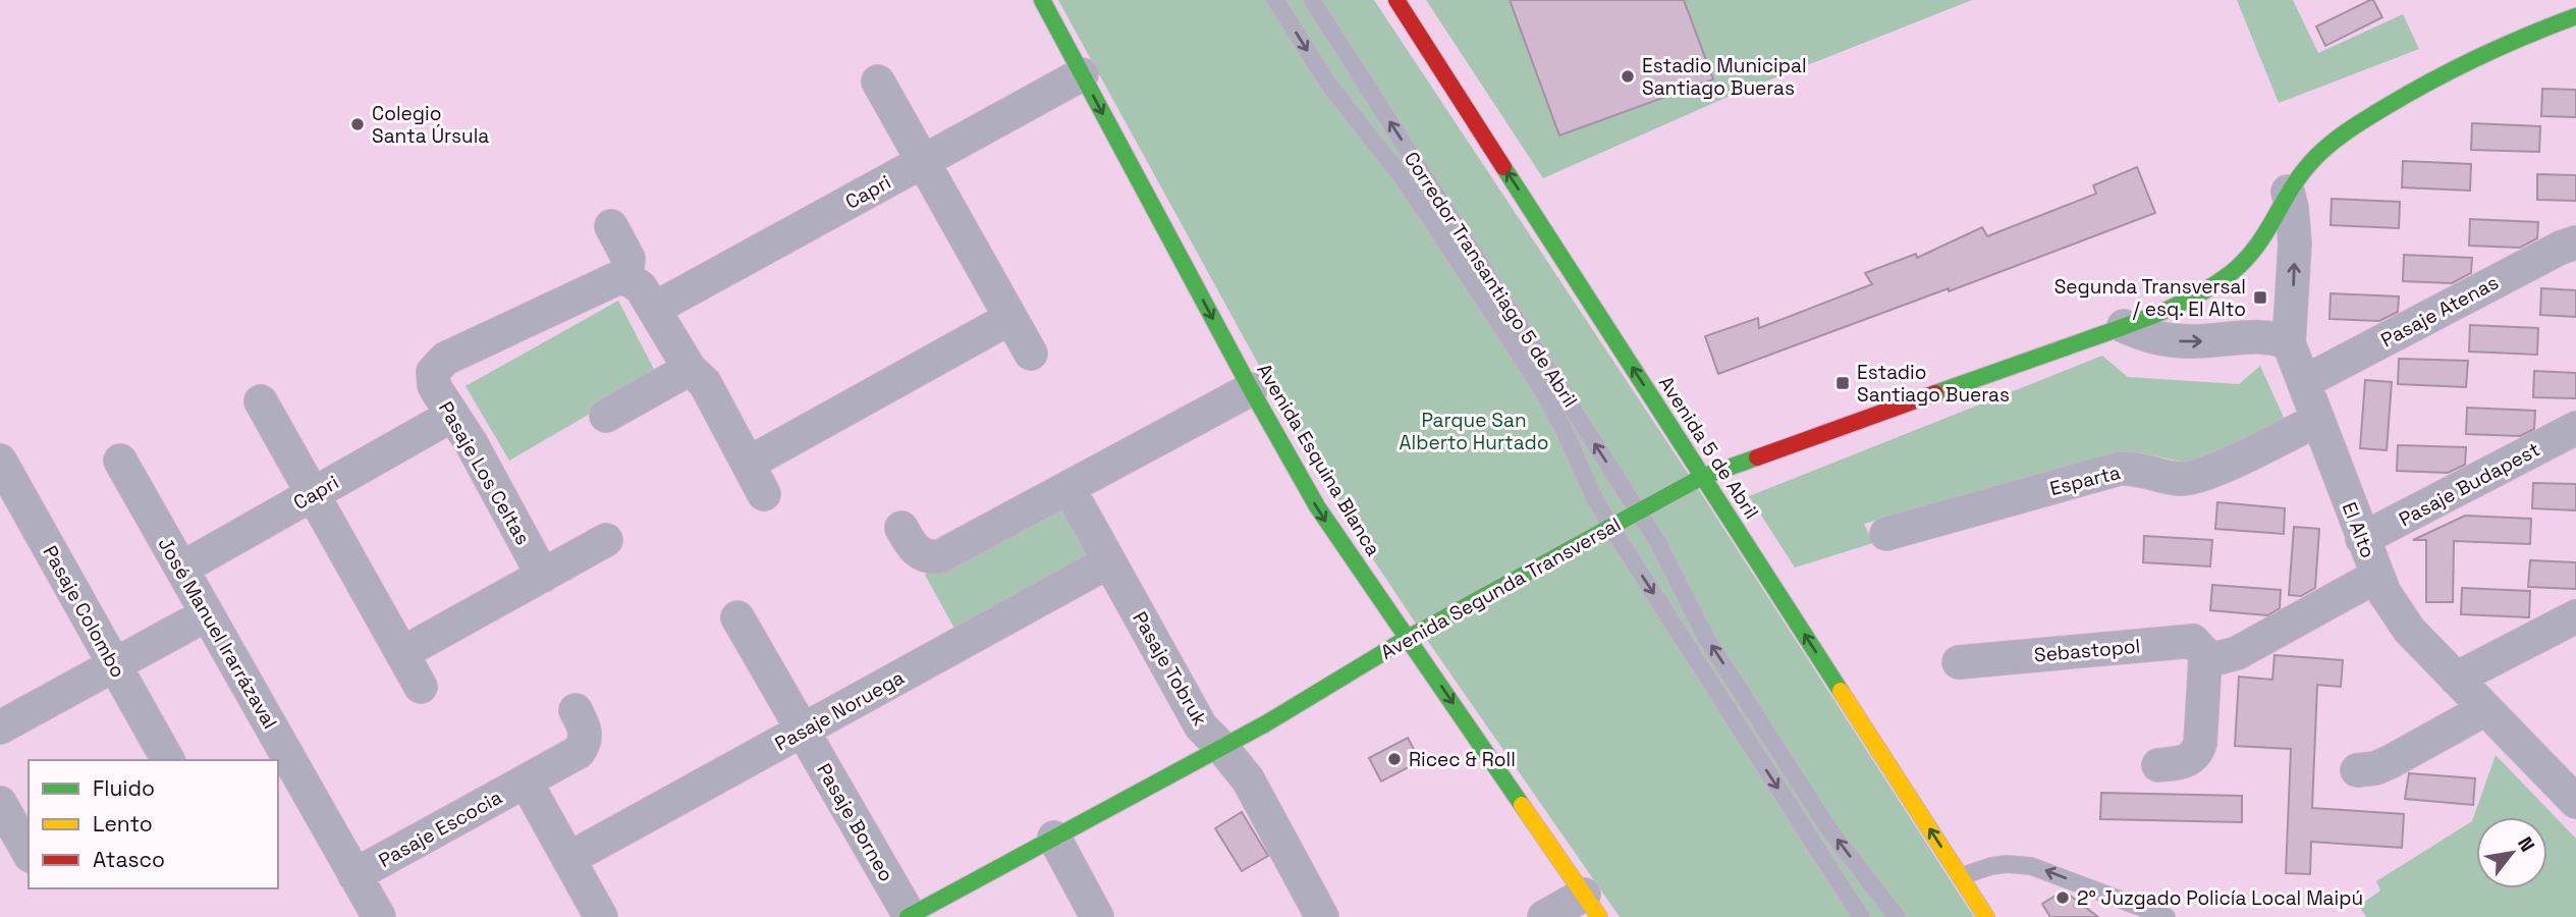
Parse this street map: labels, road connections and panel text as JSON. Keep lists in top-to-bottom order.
{
  "streets": {
    "main road": ["Avenida 5 de Abril", "Avenida Esquina Blanca", "Avenida Segunda Transversal"],
    "street": [
      "Capri",
      "Pasaje Atenas",
      "Pasaje Los Celtas",
      "Esparta",
      "Pasaje Budapest",
      "El Alto",
      "Pasaje Colombo",
      "José Manuel Irarrázaval",
      "Sebastopol",
      "Pasaje Tobruk",
      "Pasaje Noruega",
      "Pasaje Borneo",
      "Pasaje Escocia"
    ],
    "lane": ["Corredor Transantiago 5 de Abril"]
  },
  "crossings": [
    ["Capri", "Avenida Esquina Blanca"],
    ["Capri", "Pasaje Los Celtas"],
    ["Capri", "José Manuel Irarrázaval"],
    ["Corredor Transantiago 5 de Abril", "Avenida Segunda Transversal"],
    ["Pasaje Atenas", "El Alto"],
    ["Avenida 5 de Abril", "Avenida Segunda Transversal"],
    ["Avenida Esquina Blanca", "Avenida Segunda Transversal"],
    ["Esparta", "El Alto"],
    ["Pasaje Budapest", "El Alto"],
    ["El Alto", "Avenida Segunda Transversal"],
    ["Avenida Segunda Transversal", "Pasaje Tobruk"],
    ["Avenida Segunda Transversal", "Pasaje Borneo"],
    ["José Manuel Irarrázaval", "Pasaje Escocia"],
    ["Pasaje Tobruk", "Pasaje Noruega"],
    ["Pasaje Noruega", "Pasaje Borneo"],
    ["Pasaje Noruega", "Pasaje Escocia"]
  ],
  "one_way": ["Avenida 5 de Abril", "Avenida Esquina Blanca"],
  "parks": ["Parque San Alberto Hurtado"],
  "places": {
    "other": [
      "Estadio Municipal Santiago Bueras",
      "Colegio Santa Úrsula",
      "Ricec & Roll",
      "2° Juzgado Policía Local Maipú"
    ],
    "transit": ["Segunda Transversal / esq. El Alto", "Estadio Santiago Bueras"]
  },
  "legend": ["Fluido", "Lento", "Atasco"],
  "north": "top right"
}
